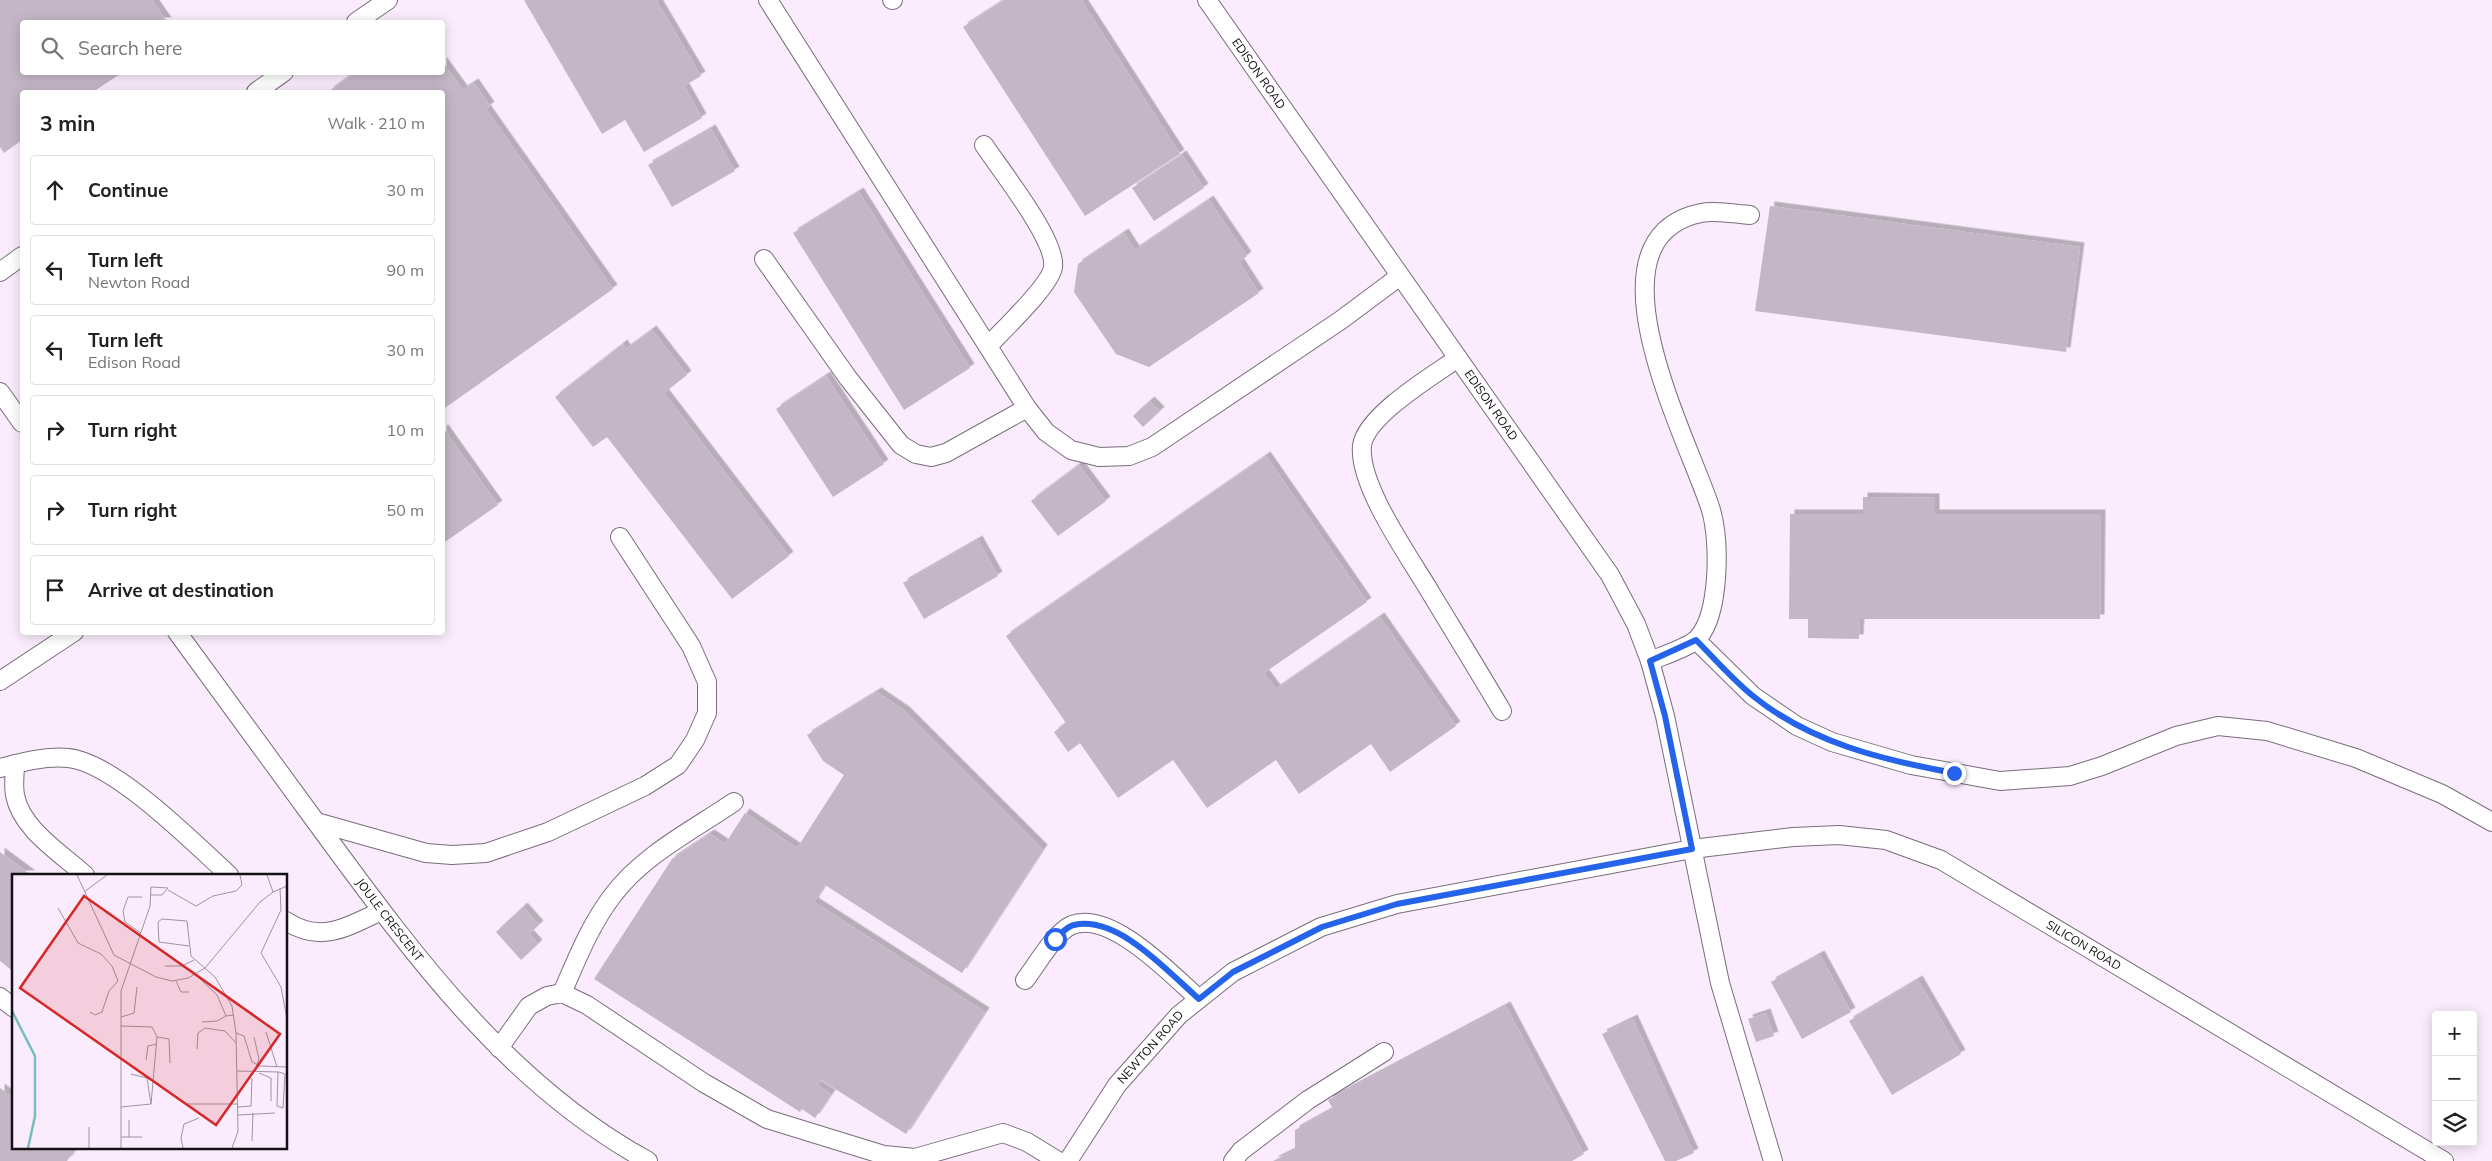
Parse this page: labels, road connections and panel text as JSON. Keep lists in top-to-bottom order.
{
  "streets": {
    "lane": [
      "EDISON ROAD",
      "JOULE CRESCENT",
      "SILICON ROAD",
      "NEWTON ROAD"
    ]
  },
  "crossings": [
    ["EDISON ROAD", "SILICON ROAD"],
    ["EDISON ROAD", "NEWTON ROAD"],
    ["SILICON ROAD", "NEWTON ROAD"]
  ],
  "page": {
    "search": "Search here",
    "heading": ["3 min", "Walk · 210 m"],
    "list": [
      ["Continue", "30 m"],
      ["Turn left", "Newton Road", "90 m"],
      ["Turn left", "Edison Road", "30 m"],
      ["Turn right", "10 m"],
      ["Turn right", "50 m"],
      "Arrive at destination"
    ],
    "map_buttons": ["+", "−"]
  }
}
